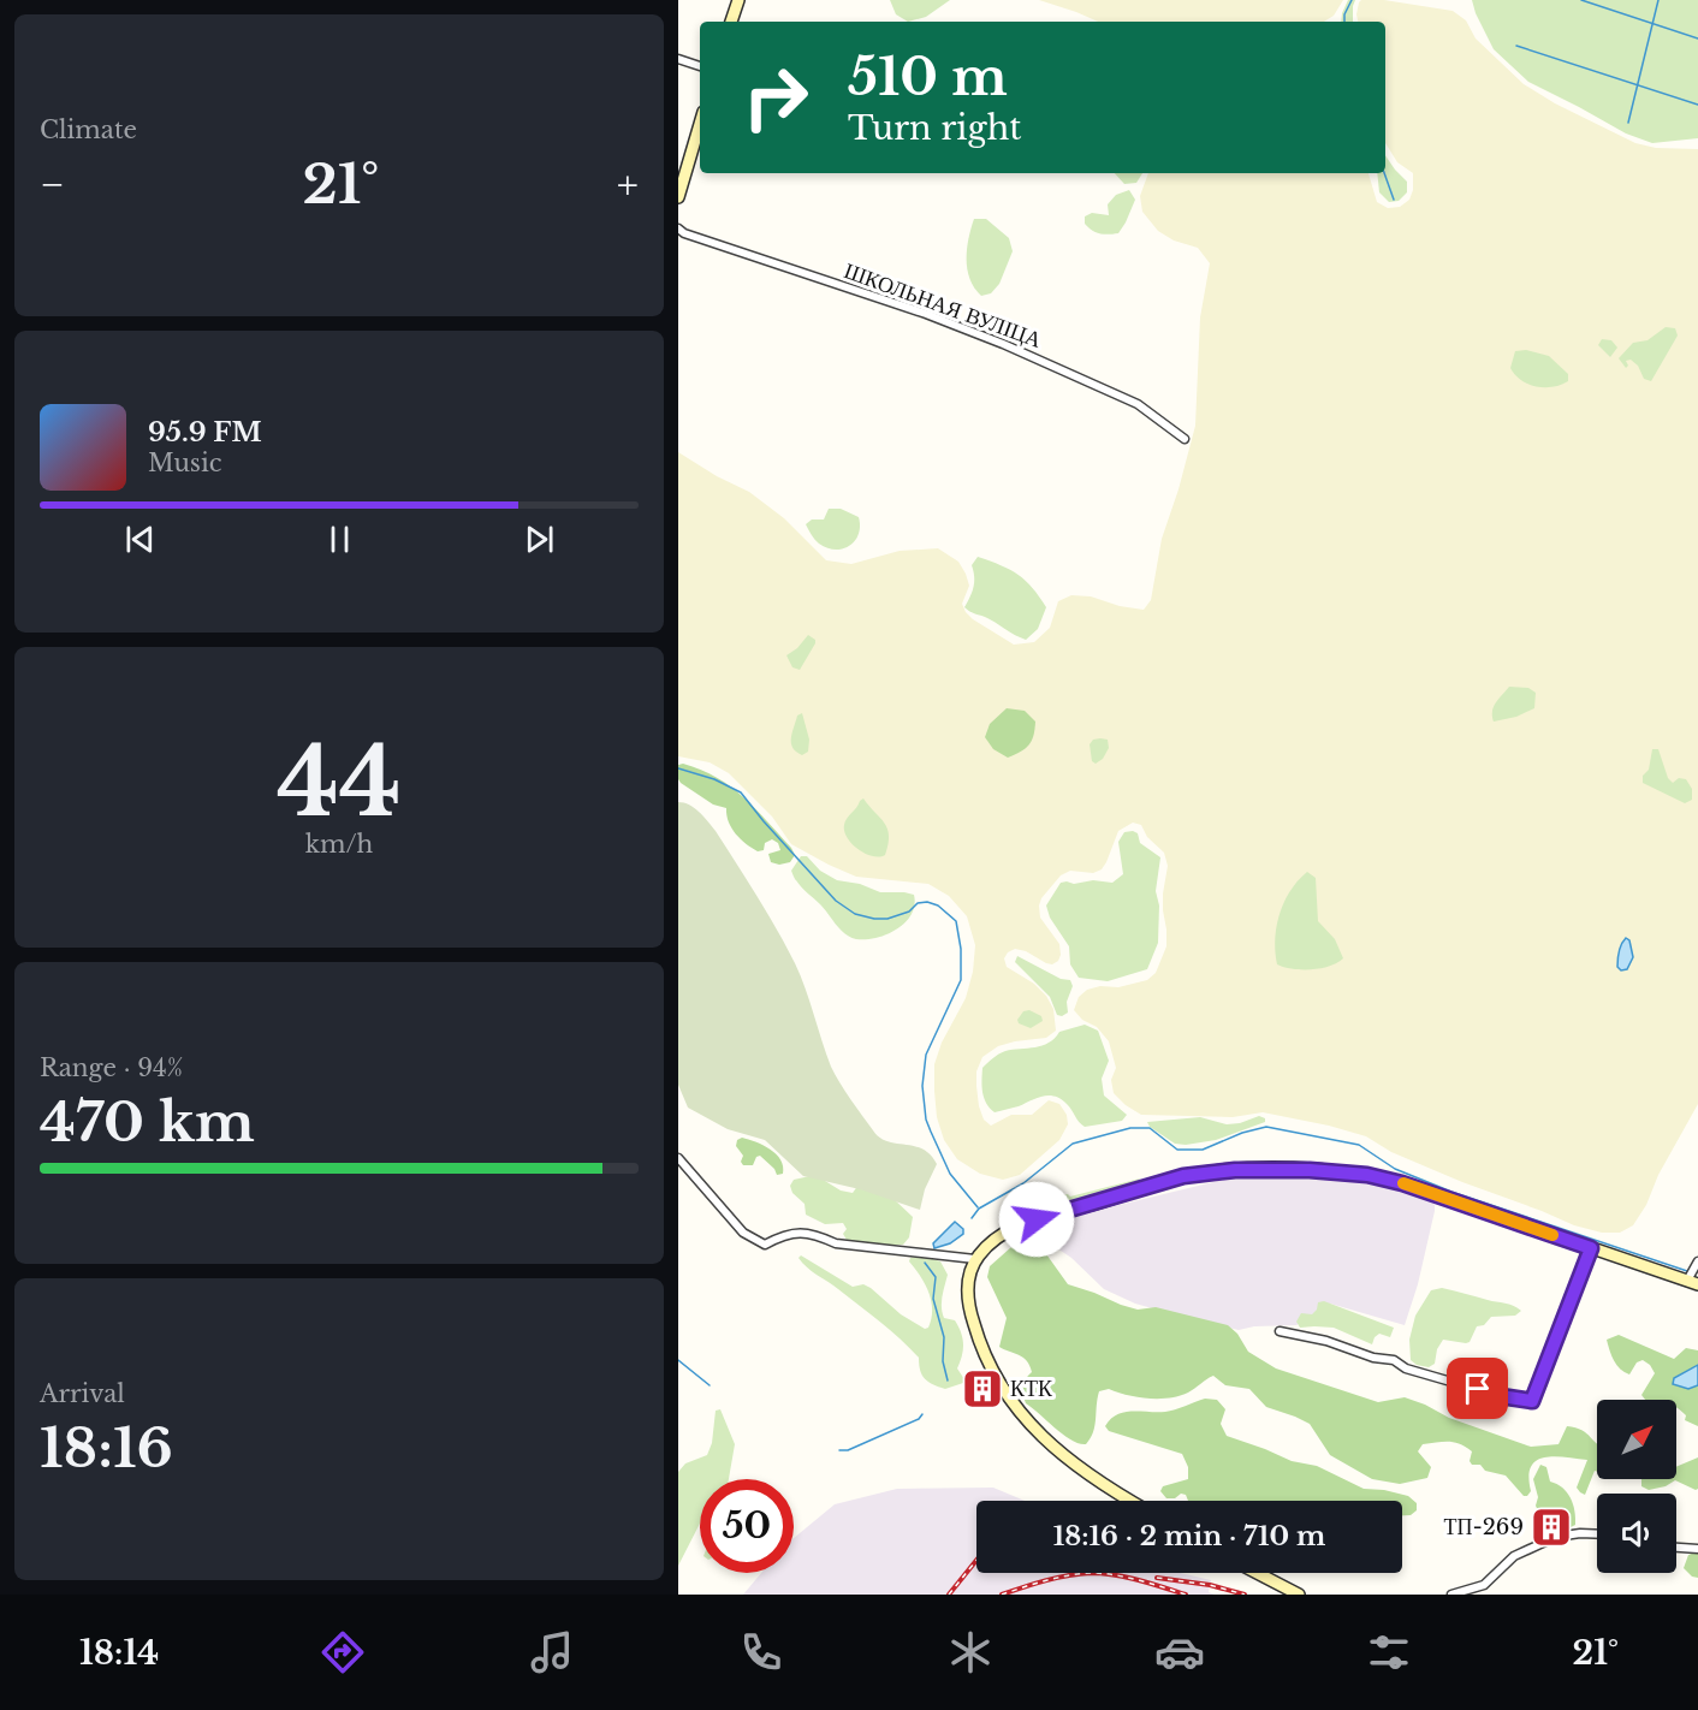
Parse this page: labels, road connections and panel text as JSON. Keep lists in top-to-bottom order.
{
  "streets": {
    "street": ["ШКОЛЬНАЯ ВУЛІЦА"]
  },
  "places": {
    "building": ["КТК", "ТП-269"]
  },
  "north": "top right",
  "page": {
    "tile": [
      "Climate",
      ["44", "km/h"],
      ["Range · 94%", "470 km"],
      ["Arrival", "18:16"]
    ],
    "turn": ["510 m", "Turn right"],
    "heat": ["−", "21°", "+"],
    "song": ["95.9 FM", "Music"],
    "limit": "50",
    "trip": "18:16 · 2 min · 710 m",
    "tabs": ["18:14", "21°"]
  }
}
